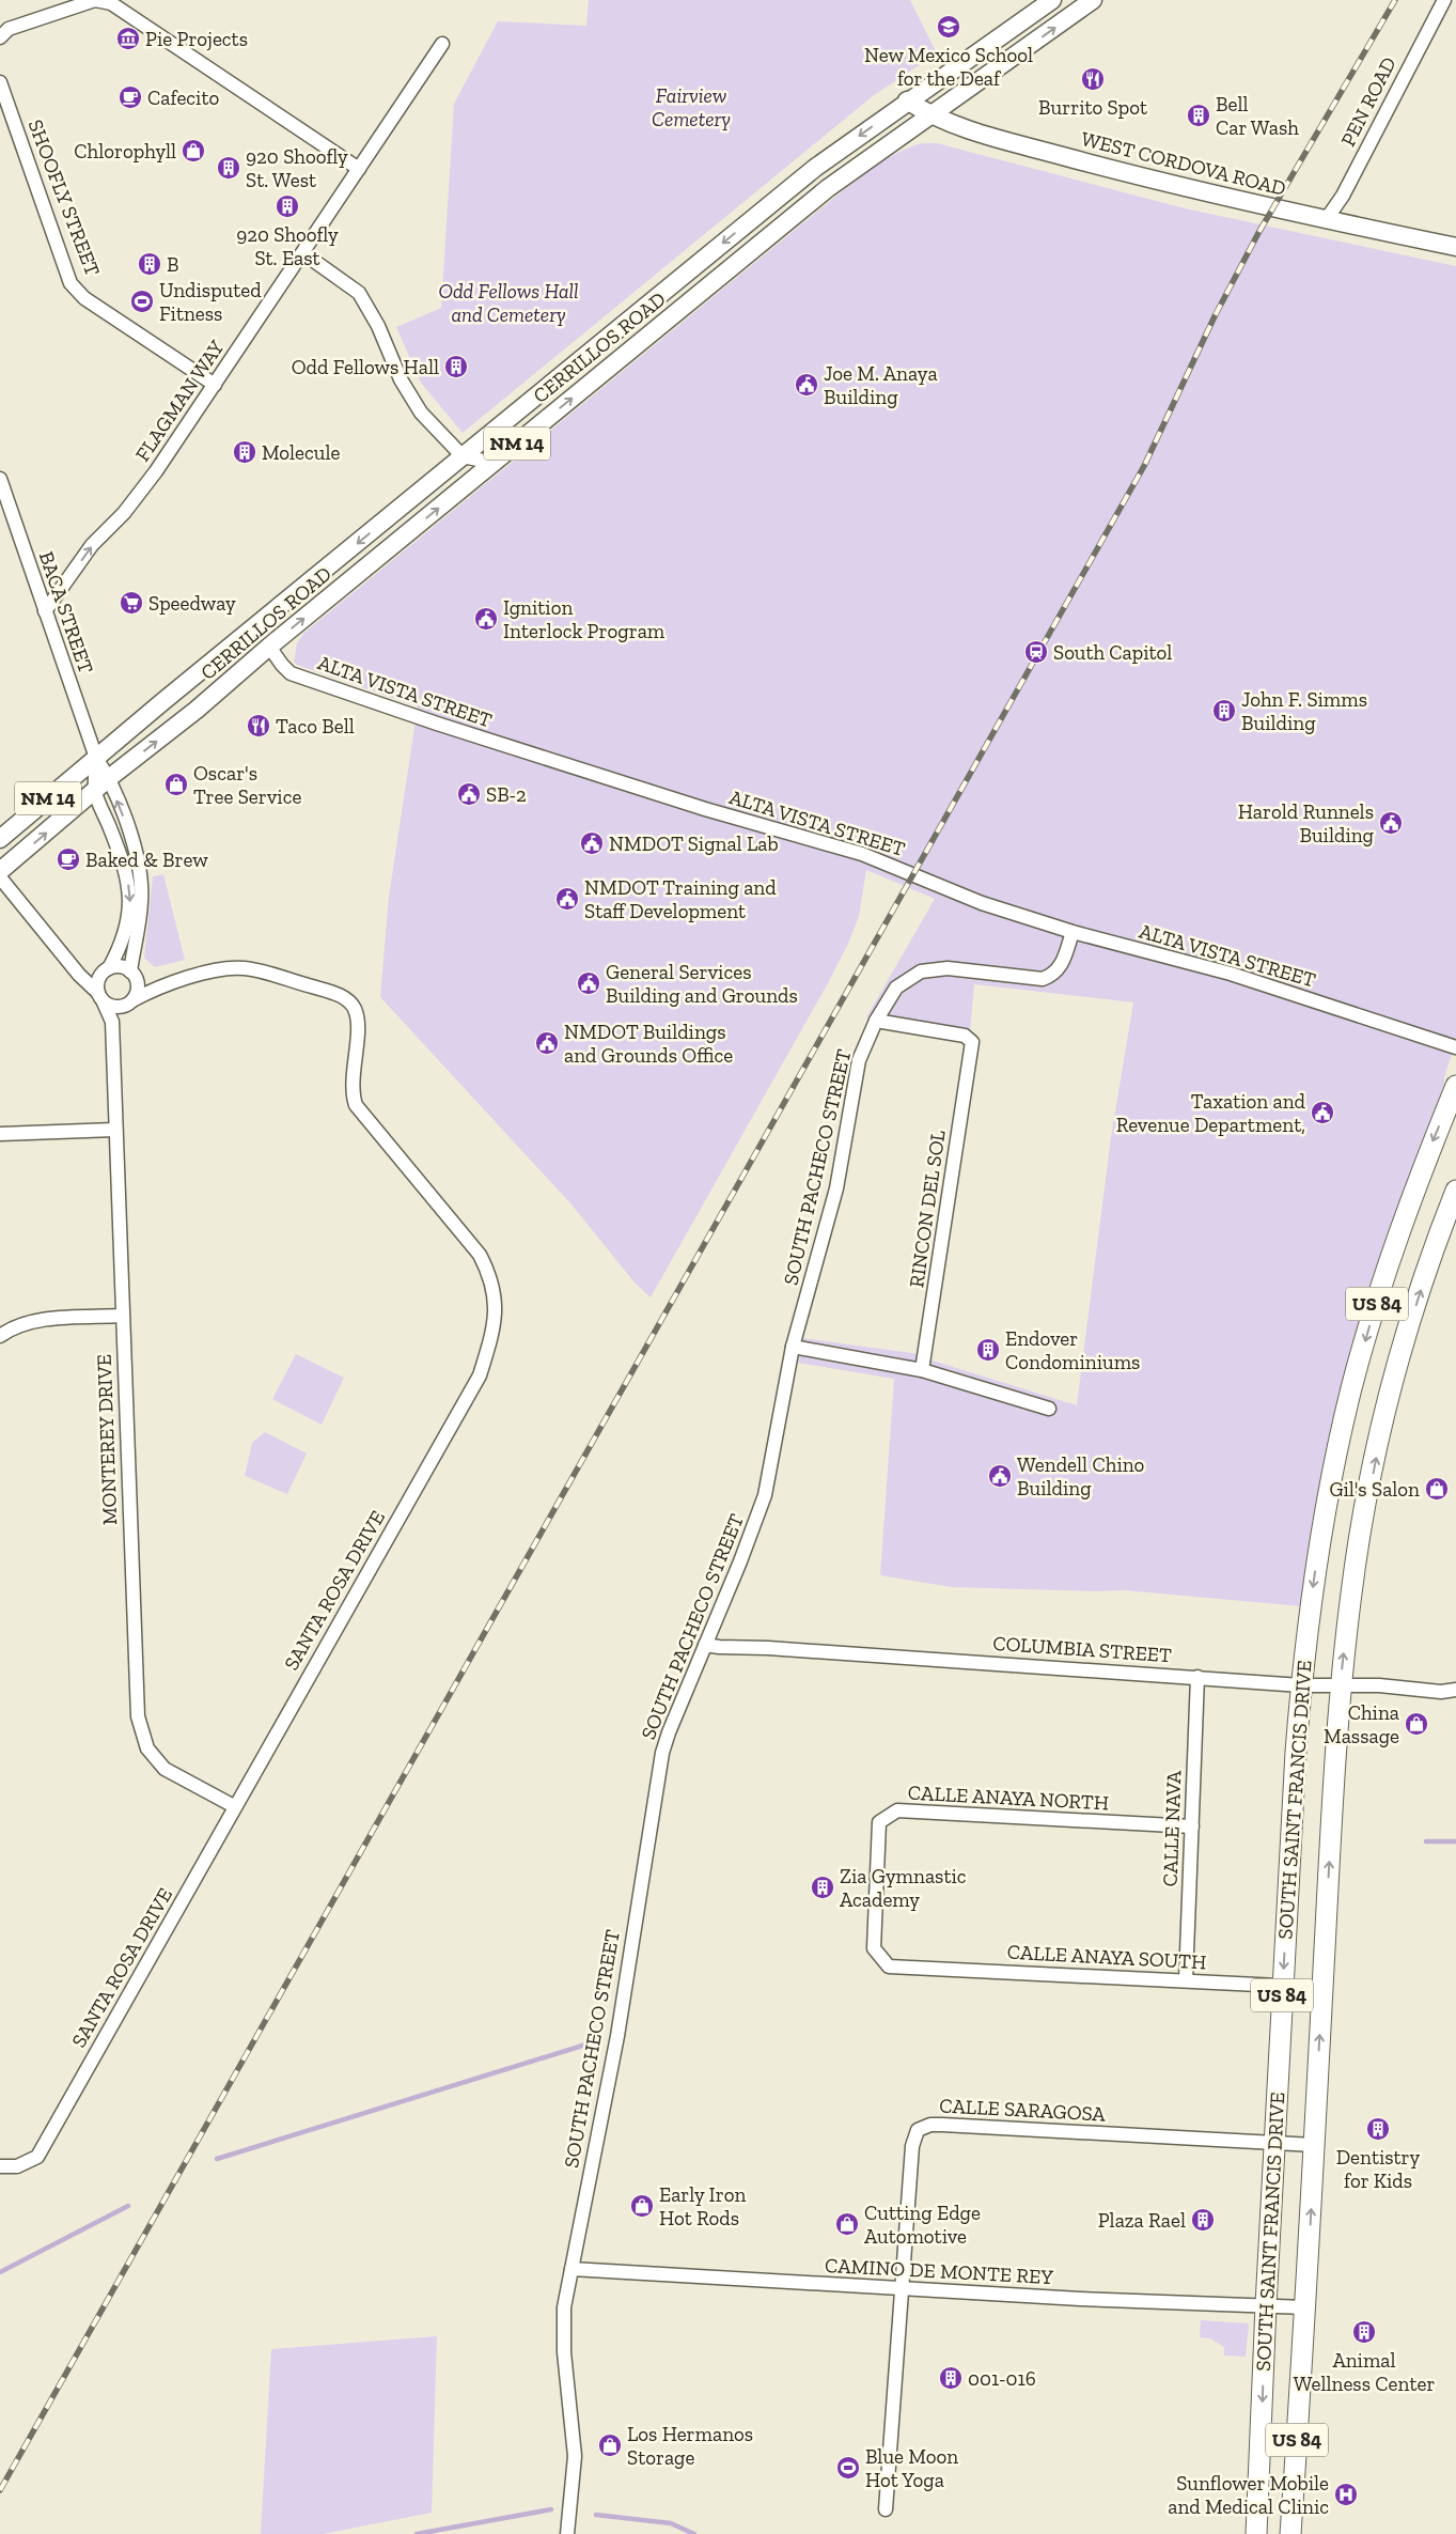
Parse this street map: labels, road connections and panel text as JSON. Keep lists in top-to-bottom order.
{
  "streets": {
    "highway": ["US 84", "SOUTH SAINT FRANCIS DRIVE"],
    "main road": ["WEST CORDOVA ROAD", "CERRILLOS ROAD", "NM 14"],
    "street": [
      "PEN ROAD",
      "SHOOFLY STREET",
      "FLAGMAN WAY",
      "BACA STREET",
      "ALTA VISTA STREET",
      "SOUTH PACHECO STREET",
      "RINCON DEL SOL",
      "MONTEREY DRIVE",
      "SANTA ROSA DRIVE",
      "COLUMBIA STREET",
      "CALLE ANAYA NORTH",
      "CALLE NAVA",
      "CALLE ANAYA SOUTH",
      "CALLE SARAGOSA",
      "CAMINO DE MONTE REY"
    ]
  },
  "crossings": [
    ["PEN ROAD", "WEST CORDOVA ROAD"],
    ["WEST CORDOVA ROAD", "CERRILLOS ROAD"],
    ["SHOOFLY STREET", "FLAGMAN WAY"],
    ["CERRILLOS ROAD", "BACA STREET"],
    ["CERRILLOS ROAD", "ALTA VISTA STREET"],
    ["FLAGMAN WAY", "BACA STREET"],
    ["ALTA VISTA STREET", "SOUTH PACHECO STREET"],
    ["SOUTH PACHECO STREET", "RINCON DEL SOL"],
    ["SOUTH PACHECO STREET", "COLUMBIA STREET"],
    ["SOUTH PACHECO STREET", "CAMINO DE MONTE REY"],
    ["MONTEREY DRIVE", "SANTA ROSA DRIVE"],
    ["COLUMBIA STREET", "SOUTH SAINT FRANCIS DRIVE"],
    ["COLUMBIA STREET", "CALLE NAVA"],
    ["CALLE ANAYA NORTH", "CALLE NAVA"],
    ["CALLE ANAYA NORTH", "CALLE ANAYA SOUTH"],
    ["SOUTH SAINT FRANCIS DRIVE", "CALLE ANAYA SOUTH"],
    ["SOUTH SAINT FRANCIS DRIVE", "CALLE SARAGOSA"],
    ["SOUTH SAINT FRANCIS DRIVE", "CAMINO DE MONTE REY"],
    ["CALLE NAVA", "CALLE ANAYA SOUTH"],
    ["CALLE SARAGOSA", "CAMINO DE MONTE REY"]
  ],
  "one_way": ["FLAGMAN WAY"],
  "parks": ["Fairview Cemetery", "Odd Fellows Hall and Cemetery"],
  "places": {
    "school or university": ["New Mexico School for the Deaf"],
    "museum": ["Pie Projects"],
    "restaurant": ["Burrito Spot", "Taco Bell"],
    "cafe": ["Cafecito", "Baked & Brew"],
    "building": [
      "Bell Car Wash",
      "920 Shoofly St. West",
      "920 Shoofly St. East",
      "B",
      "Odd Fellows Hall",
      "Molecule",
      "John F. Simms Building",
      "Endover Condominiums",
      "Zia Gymnastic Academy",
      "Dentistry for Kids",
      "Plaza Rael",
      "Animal Wellness Center",
      "001-016"
    ],
    "shop": [
      "Chlorophyll",
      "Oscar's Tree Service",
      "Gil's Salon",
      "China Massage",
      "Early Iron Hot Rods",
      "Cutting Edge Automotive",
      "Los Hermanos Storage"
    ],
    "sports": ["Undisputed Fitness", "Blue Moon Hot Yoga"],
    "public building": [
      "Joe M. Anaya Building",
      "Ignition Interlock Program",
      "SB-2",
      "Harold Runnels Building",
      "NMDOT Signal Lab",
      "NMDOT Training and Staff Development",
      "General Services Building and Grounds",
      "NMDOT Buildings and Grounds Office",
      "Taxation and Revenue Department,",
      "Wendell Chino Building"
    ],
    "supermarket": ["Speedway"],
    "station": ["South Capitol"],
    "hospital": ["Sunflower Mobile and Medical Clinic"]
  }
}
